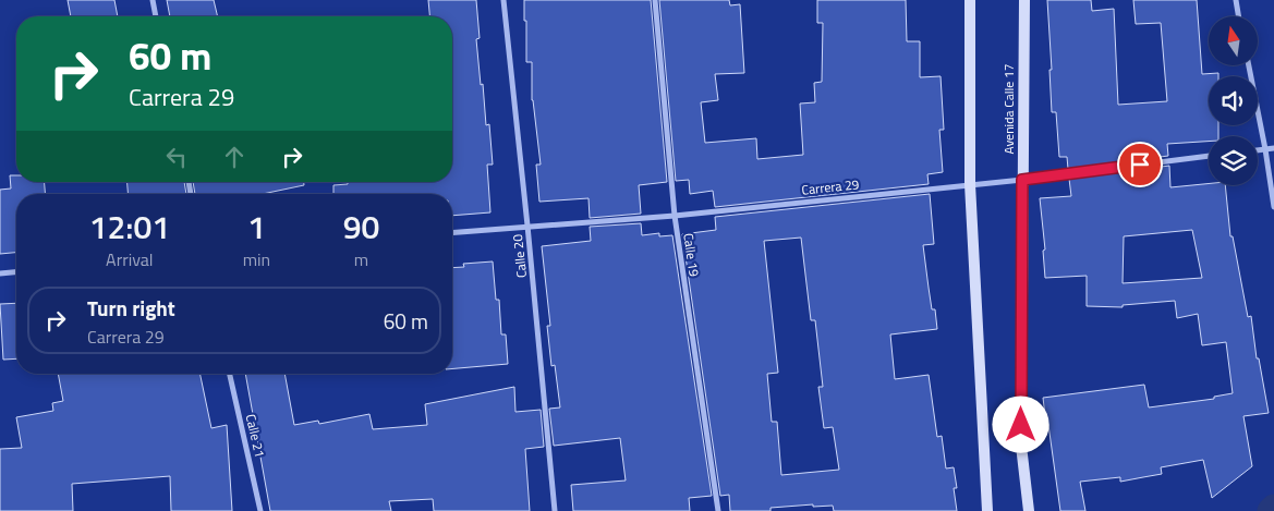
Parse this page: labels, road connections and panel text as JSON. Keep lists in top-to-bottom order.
{
  "streets": {
    "main road": ["Avenida Calle 17"],
    "street": [
      "Carrera 29",
      "Calle 19",
      "Calle 20",
      "Calle 21"
    ]
  },
  "crossings": [
    ["Avenida Calle 17", "Carrera 29"],
    ["Carrera 29", "Calle 19"],
    ["Carrera 29", "Calle 20"]
  ],
  "north": "top",
  "page": {
    "turn": ["60 m", "Carrera 29"],
    "eta": [
      "12:01",
      "Arrival",
      "1",
      "min",
      "90",
      "m"
    ],
    "list": [
      {
        "name": "Turn right",
        "note": "Carrera 29",
        "value": "60 m"
      }
    ]
  }
}
